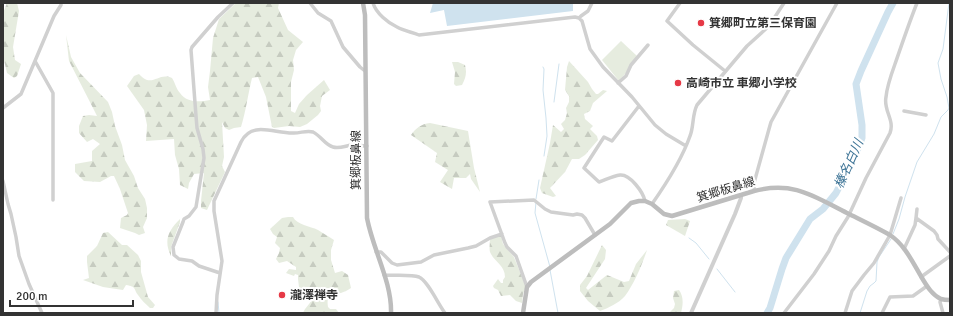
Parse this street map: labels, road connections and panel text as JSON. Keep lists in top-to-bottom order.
{
  "streets": {
    "main road": ["箕郷板鼻線"]
  },
  "water": ["榛名白川"],
  "places": ["箕郷町立第三保育園", "高崎市立 車郷小学校", "瀧澤禅寺"],
  "scale_bar": "200 m"
}
